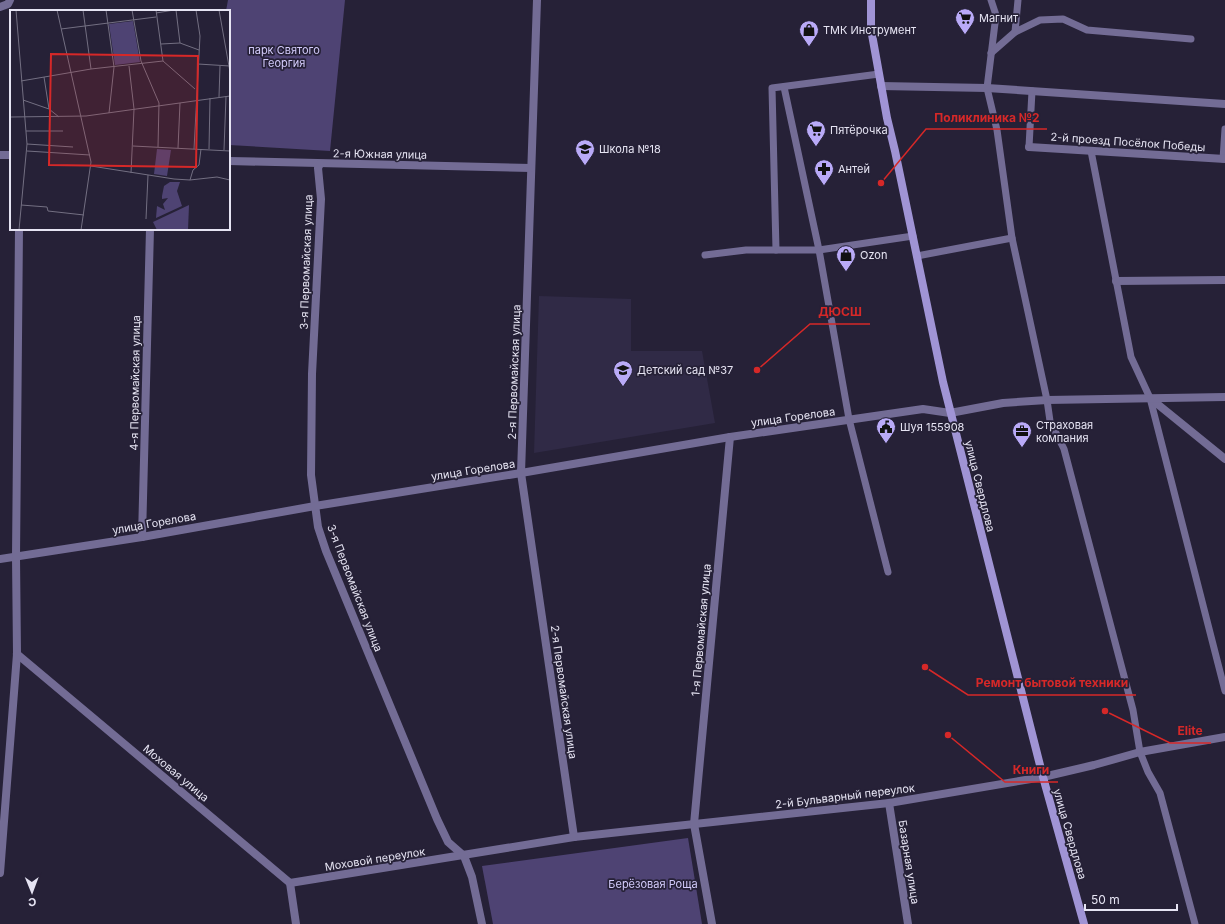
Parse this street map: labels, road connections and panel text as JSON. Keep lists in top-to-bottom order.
{
  "streets": {
    "main road": ["улица Свердлова"],
    "street": [
      "2-й проезд Посёлок Победы",
      "2-я Южная улица",
      "3-я Первомайская улица",
      "2-я Первомайская улица",
      "4-я Первомайская улица",
      "улица Горелова",
      "1-я Первомайская улица",
      "Моховая улица",
      "2-й Бульварный переулок",
      "Моховой переулок",
      "Базарная улица"
    ]
  },
  "crossings": [
    ["2-я Южная улица", "3-я Первомайская улица"],
    ["2-я Южная улица", "2-я Первомайская улица"],
    ["3-я Первомайская улица", "улица Горелова"],
    ["3-я Первомайская улица", "2-й Бульварный переулок"],
    ["3-я Первомайская улица", "Моховой переулок"],
    ["2-я Первомайская улица", "улица Горелова"],
    ["2-я Первомайская улица", "2-й Бульварный переулок"],
    ["4-я Первомайская улица", "улица Горелова"],
    ["улица Горелова", "улица Свердлова"],
    ["улица Горелова", "1-я Первомайская улица"],
    ["улица Свердлова", "2-й Бульварный переулок"],
    ["1-я Первомайская улица", "2-й Бульварный переулок"],
    ["Моховая улица", "Моховой переулок"],
    ["2-й Бульварный переулок", "Моховой переулок"],
    ["2-й Бульварный переулок", "Базарная улица"]
  ],
  "parks": ["парк Святого Георгия", "Берёзовая Роща"],
  "places": {
    "supermarket": ["Магнит", "Пятёрочка"],
    "shop": ["ТМК Инструмент", "Ozon"],
    "school or university": ["Школа №18", "Детский сад №37"],
    "other": [
      "Поликлиника №2",
      "ДЮСШ",
      "Ремонт бытовой техники",
      "Elite",
      "Книги"
    ],
    "pharmacy": ["Антей"],
    "public building": ["Шуя 155908"],
    "office": ["Страховая компания"]
  },
  "scale_bar": "50 m",
  "north": "bottom"
}
